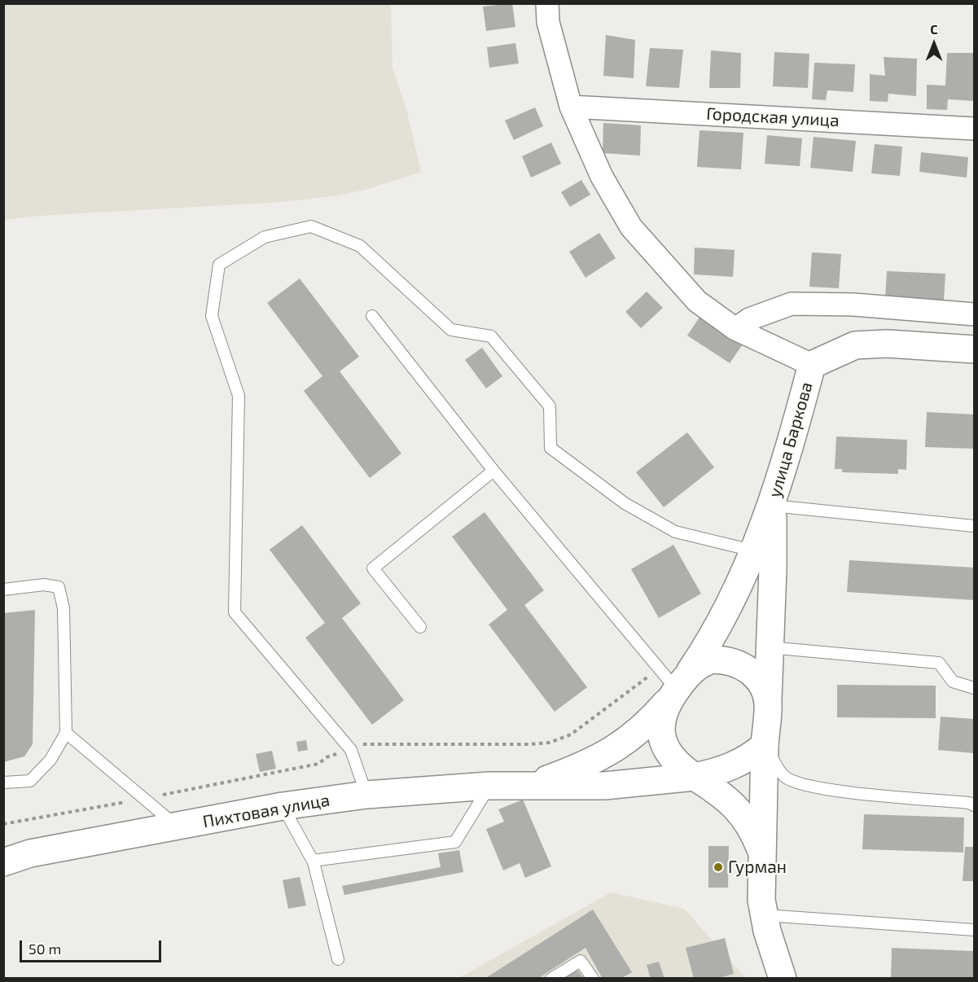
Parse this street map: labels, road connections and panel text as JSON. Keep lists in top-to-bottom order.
{
  "streets": {
    "main road": ["улица Баркова", "Пихтовая улица"],
    "street": ["Городская улица"]
  },
  "crossings": [
    ["улица Баркова", "Пихтовая улица"]
  ],
  "places": ["Гурман"],
  "scale_bar": "50 m",
  "north": "top"
}
